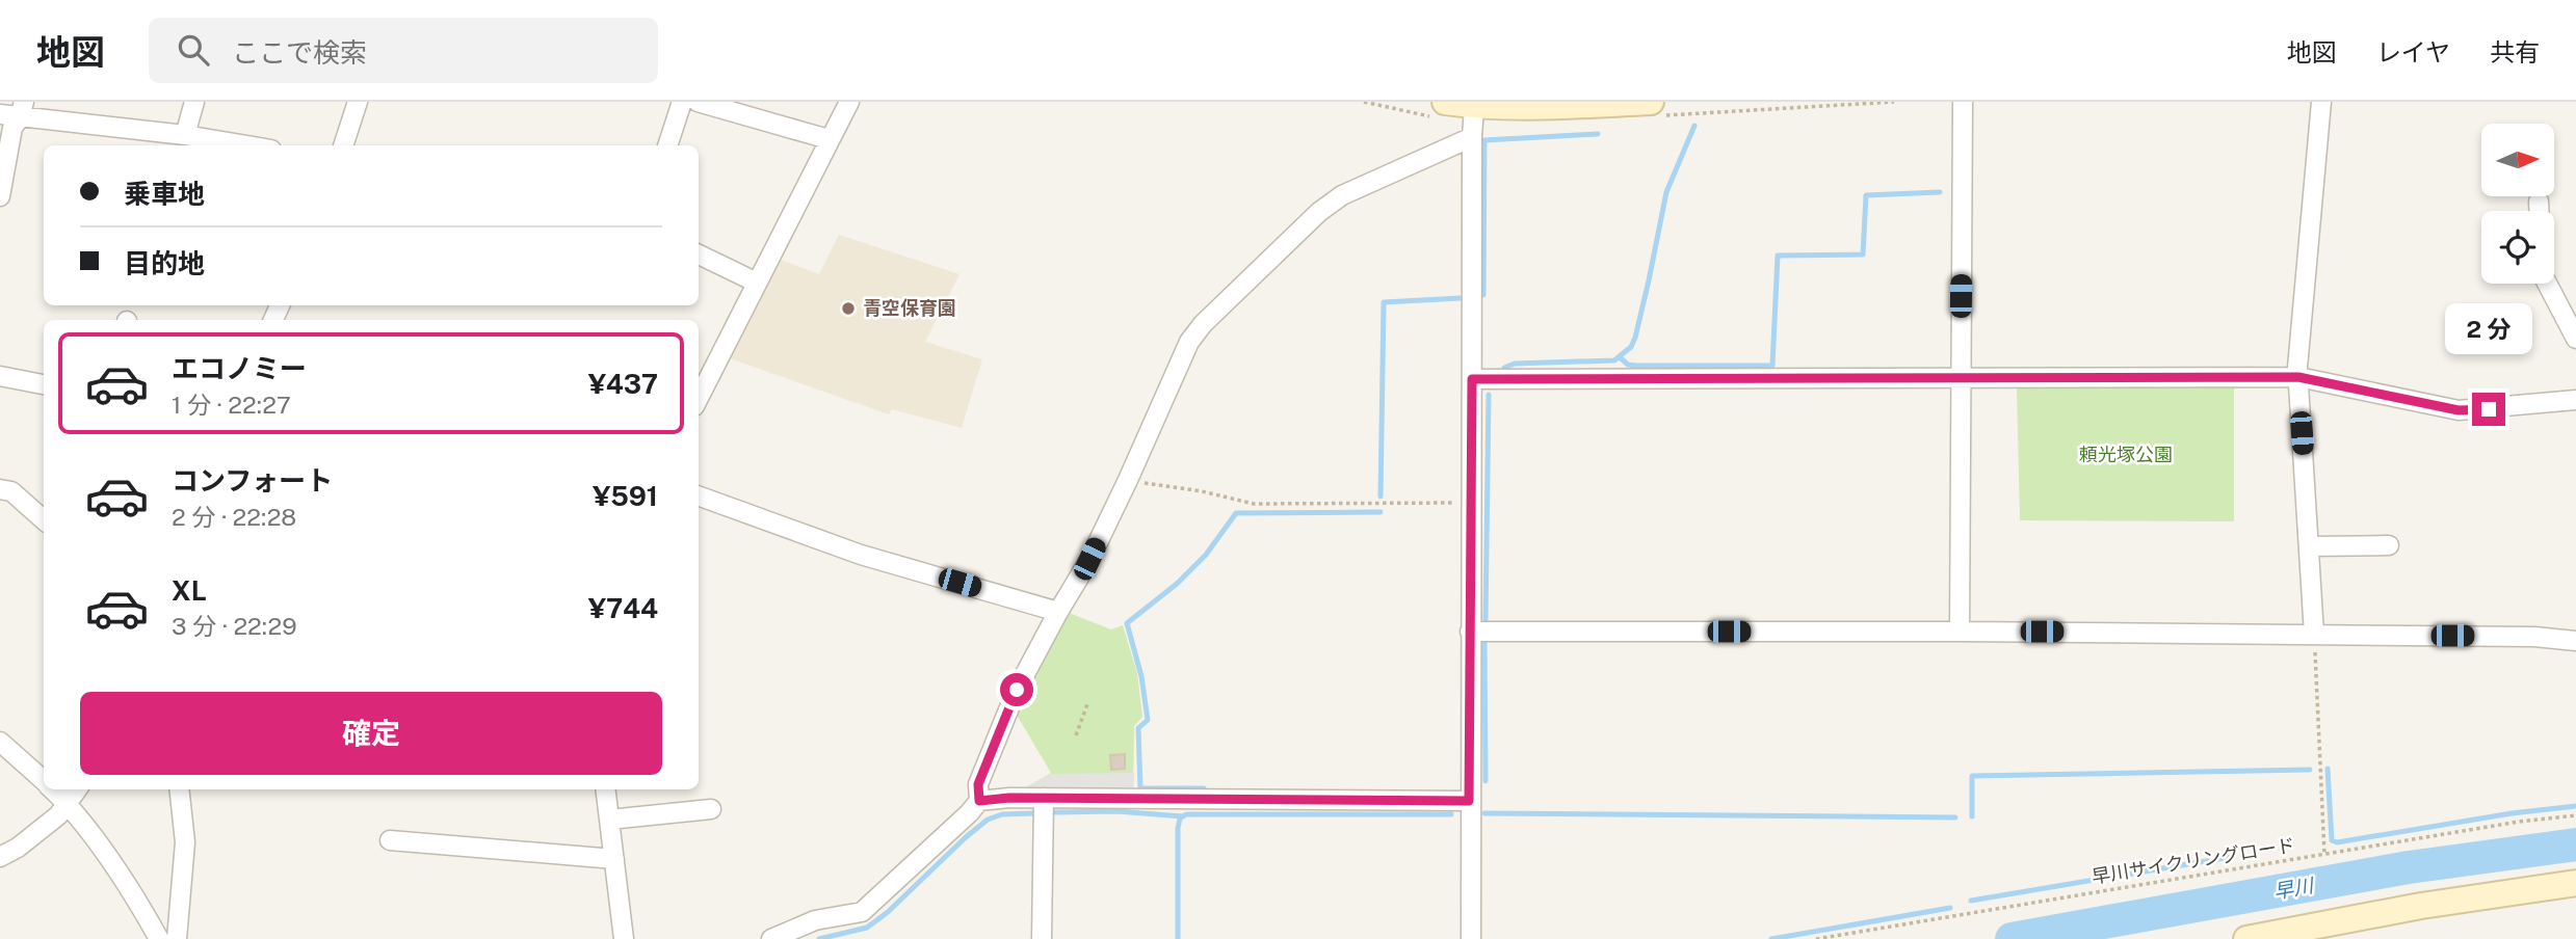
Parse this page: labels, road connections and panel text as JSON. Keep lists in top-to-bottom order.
{
  "streets": {
    "path": ["早川サイクリングロード"]
  },
  "water": ["早川"],
  "parks": ["頼光塚公園"],
  "places": ["青空保育園"],
  "north": "right",
  "page": {
    "header": "地図",
    "search": "ここで検索",
    "nav": ["地図", "レイヤ", "共有"],
    "banner": ["乗車地", "目的地"],
    "bubble": "2 分",
    "list": [
      {
        "name": "エコノミー",
        "note": "1 分 · 22:27",
        "value": "¥437"
      },
      {
        "name": "コンフォート",
        "note": "2 分 · 22:28",
        "value": "¥591"
      },
      {
        "name": "XL",
        "note": "3 分 · 22:29",
        "value": "¥744"
      }
    ],
    "buttons": "確定"
  }
}
